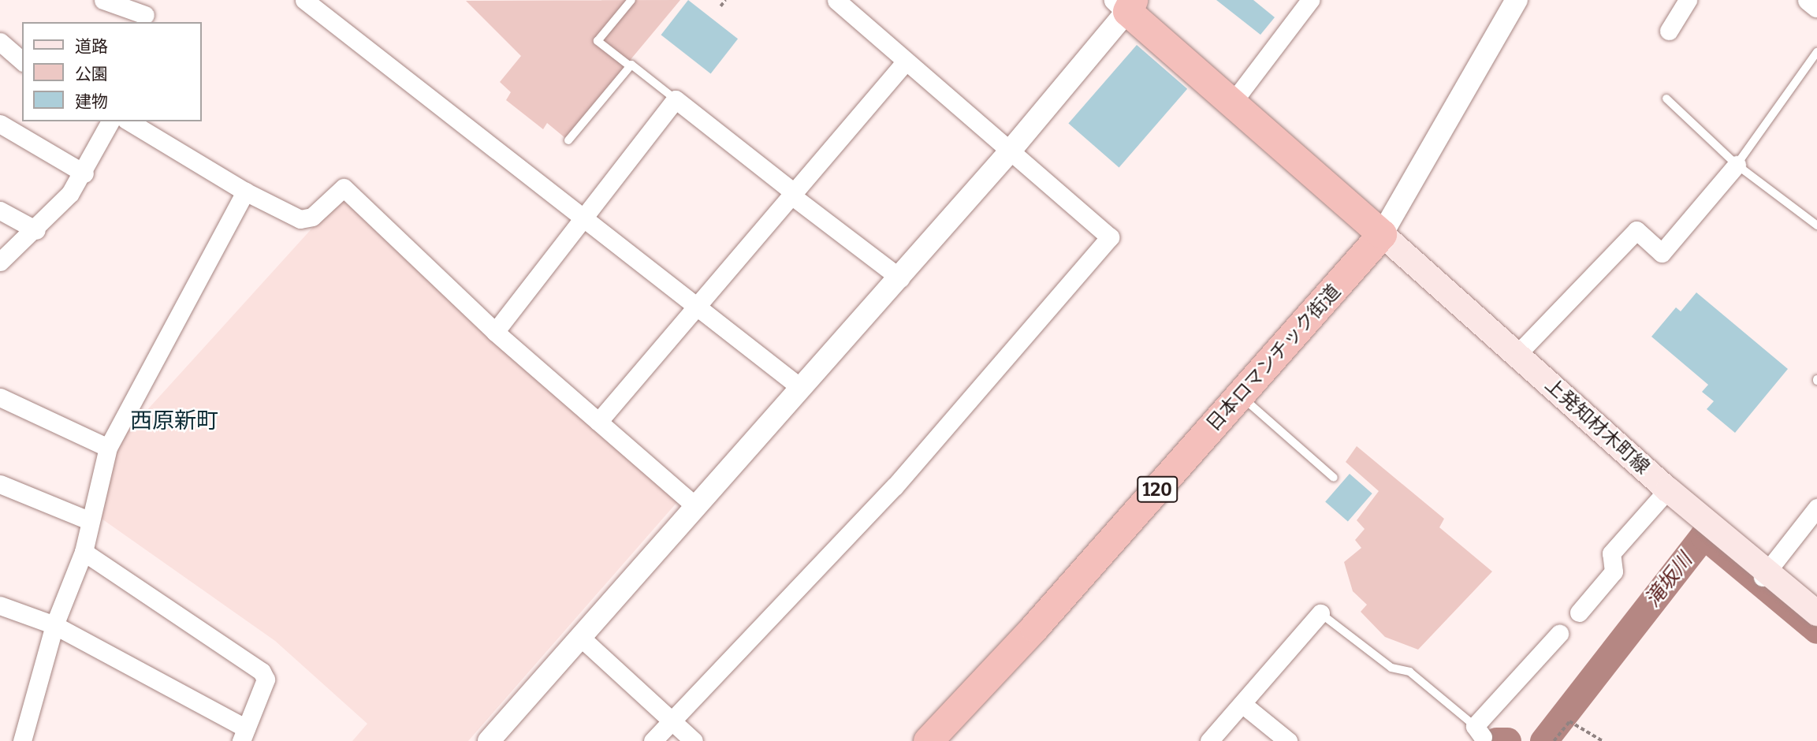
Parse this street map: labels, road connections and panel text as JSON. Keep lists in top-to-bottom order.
{
  "streets": {
    "highway": ["日本ロマンチック街道", "120"],
    "main road": ["上発知材木町線"]
  },
  "crossings": [
    ["日本ロマンチック街道", "上発知材木町線"]
  ],
  "districts": ["西原新町"],
  "water": ["滝坂川"],
  "legend": ["道路", "公園", "建物"]
}
